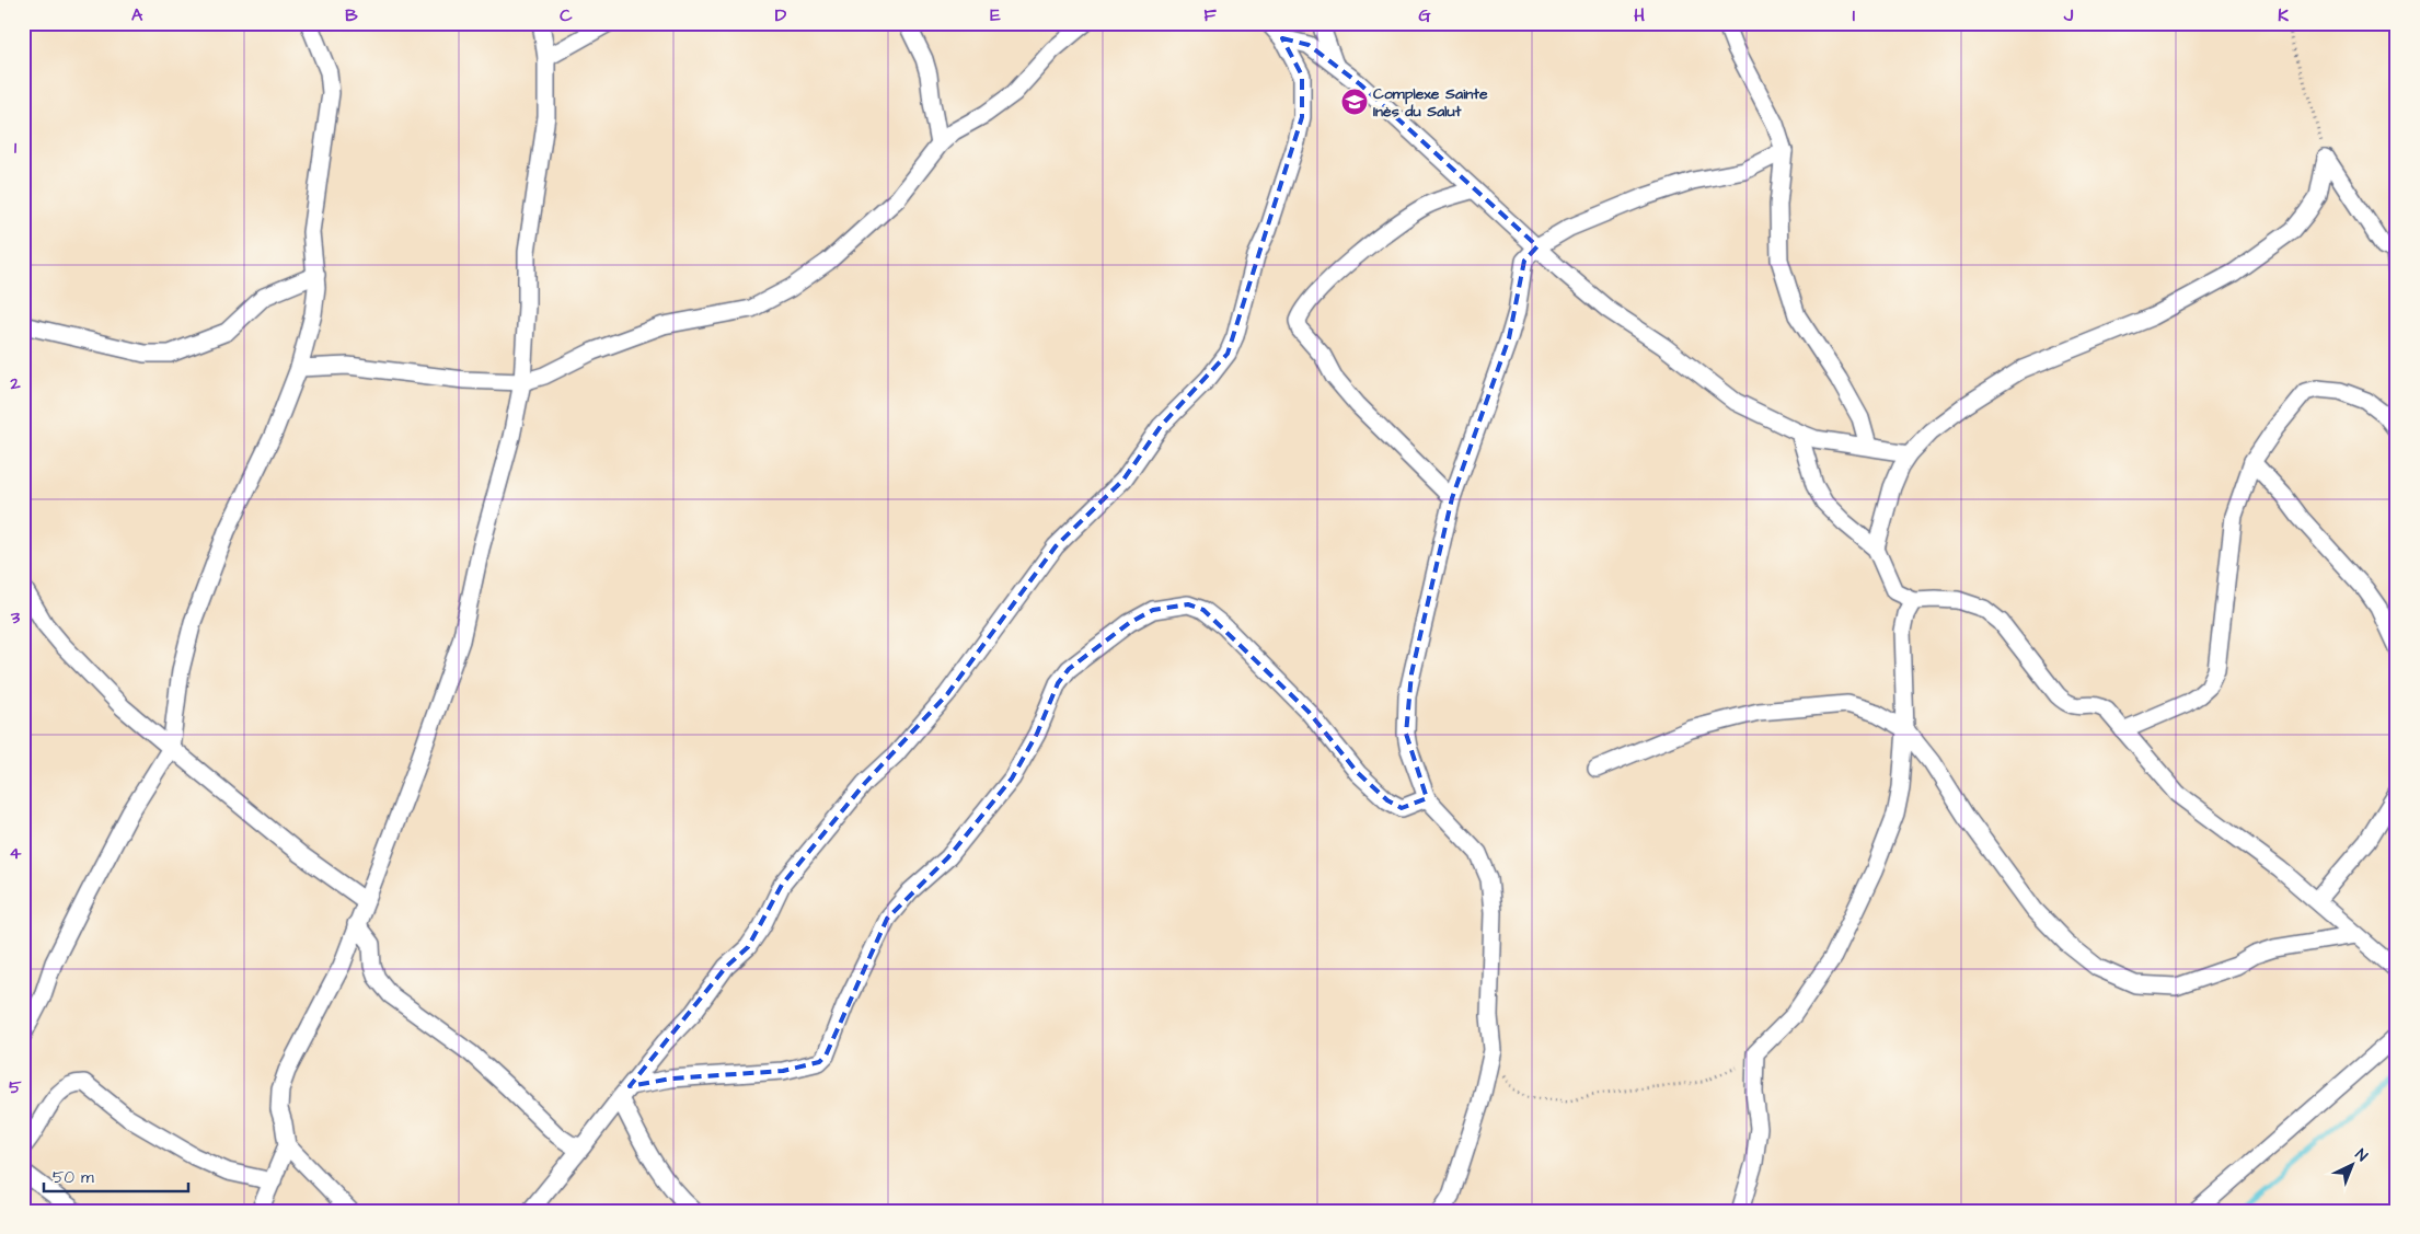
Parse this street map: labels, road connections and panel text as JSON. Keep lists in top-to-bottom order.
{
  "places": {
    "school or university": ["Complexe Sainte Inès du Salut"]
  },
  "scale_bar": "50 m",
  "north": "top right",
  "grid": {
    "columns": [
      "A",
      "B",
      "C",
      "D",
      "E",
      "F",
      "G",
      "H",
      "I",
      "J",
      "K"
    ],
    "rows": [
      "1",
      "2",
      "3",
      "4",
      "5"
    ]
  }
}
